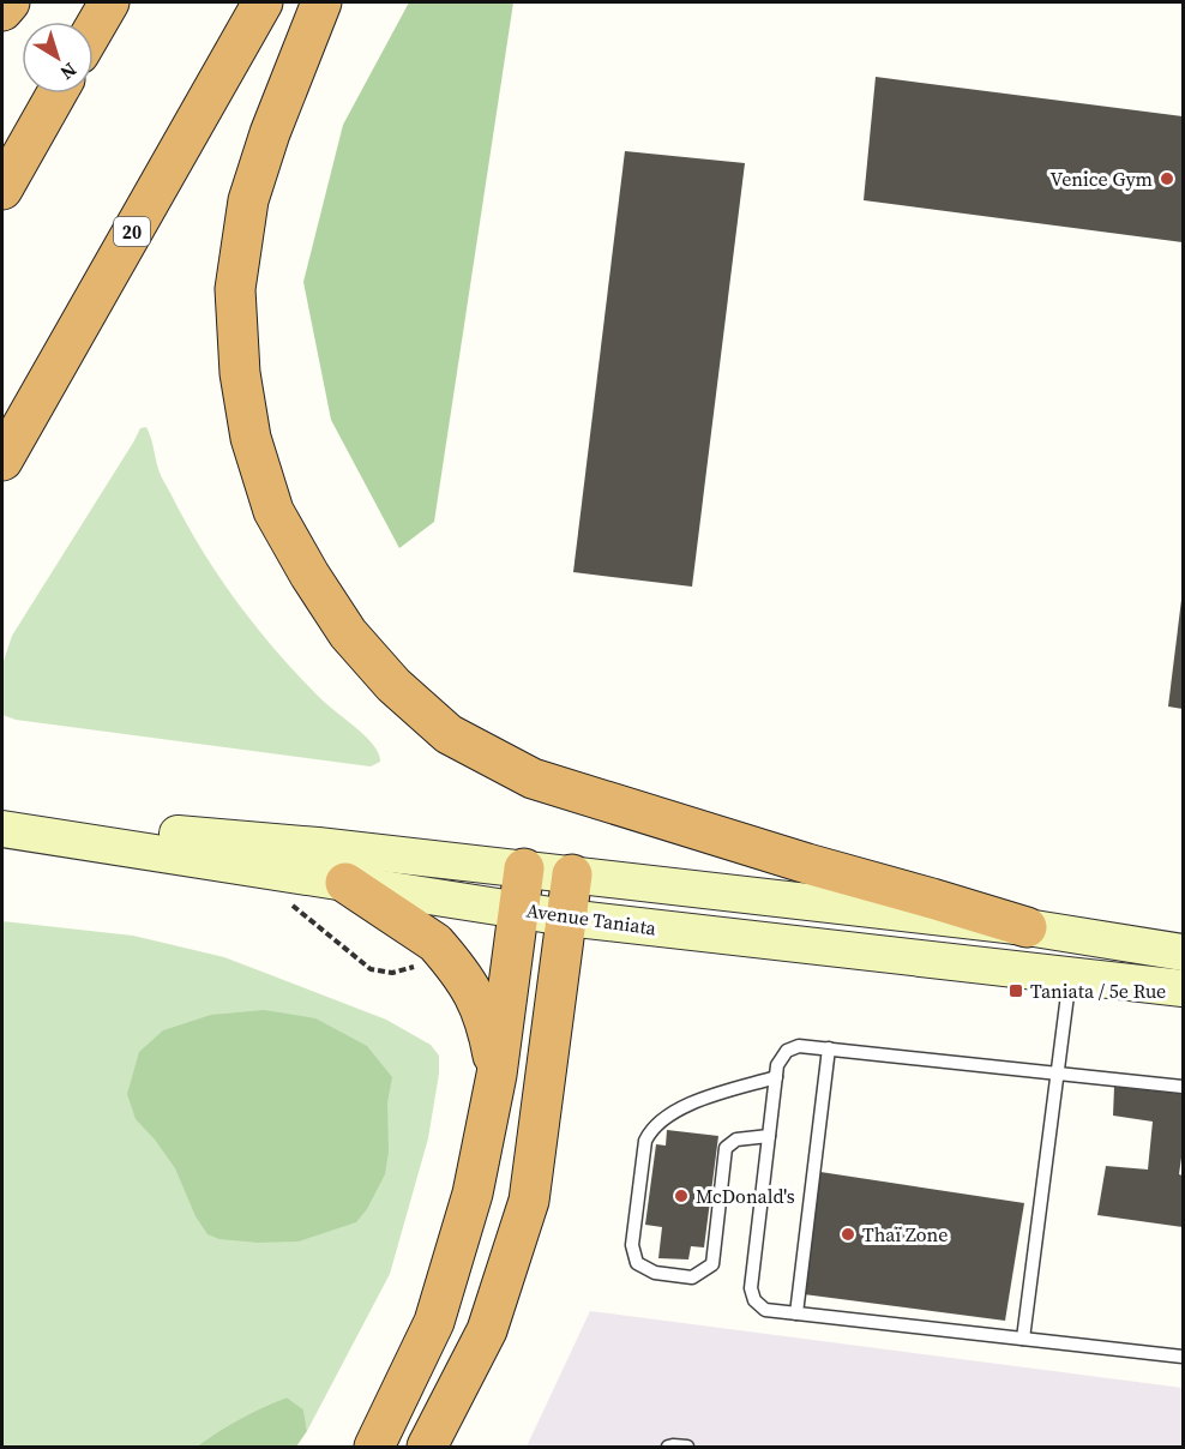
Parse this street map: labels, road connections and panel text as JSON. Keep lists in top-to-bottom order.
{
  "streets": {
    "highway": ["20"],
    "main road": ["Avenue Taniata"]
  },
  "places": {
    "other": ["Venice Gym", "McDonald's", "Thaï Zone"],
    "transit": ["Taniata / 5e Rue"]
  },
  "north": "bottom right"
}
